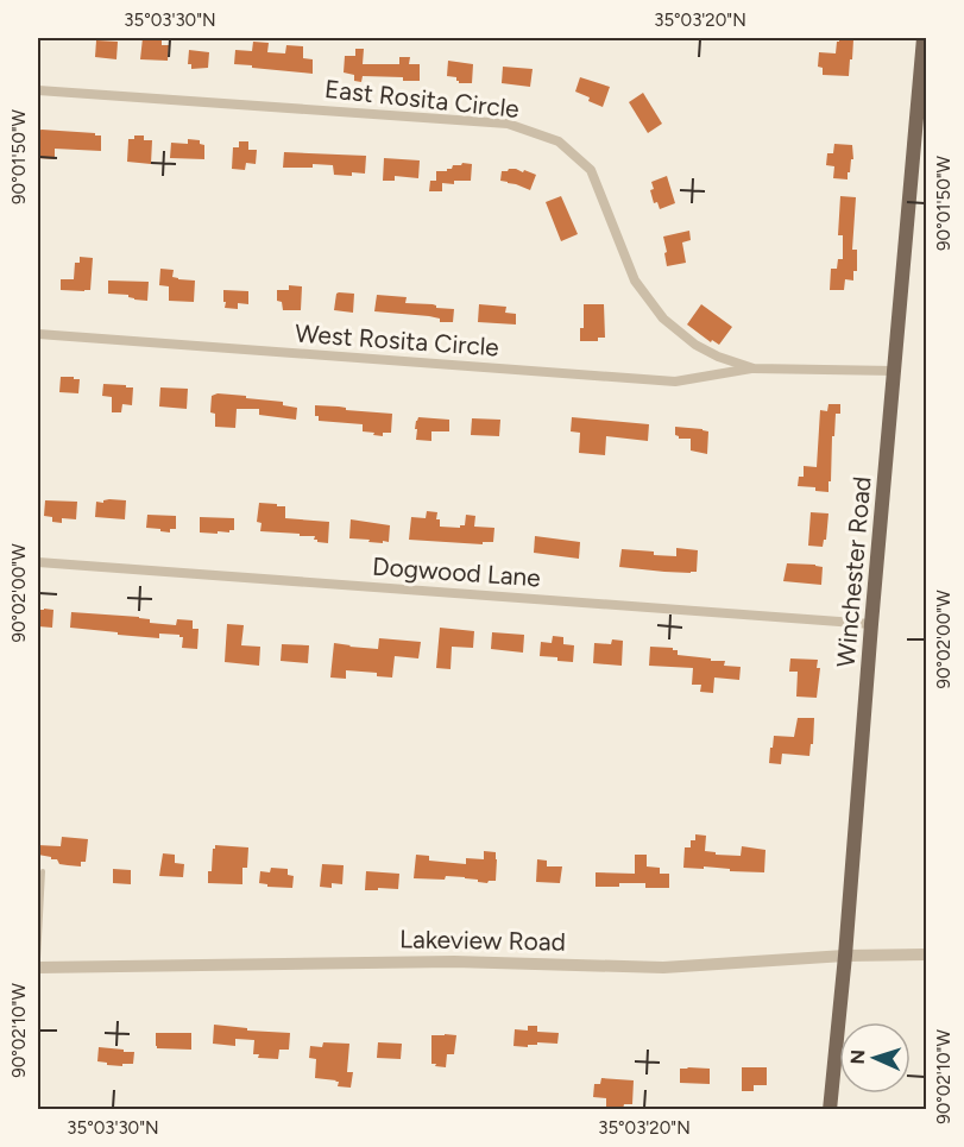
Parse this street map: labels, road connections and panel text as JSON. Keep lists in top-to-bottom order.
{
  "streets": {
    "main road": ["Winchester Road"],
    "street": [
      "East Rosita Circle",
      "West Rosita Circle",
      "Dogwood Lane",
      "Lakeview Road"
    ]
  },
  "crossings": [
    ["East Rosita Circle", "West Rosita Circle"],
    ["East Rosita Circle", "Winchester Road"],
    ["Dogwood Lane", "Winchester Road"],
    ["Winchester Road", "Lakeview Road"]
  ],
  "north": "left",
  "coordinates": [
    "35°03'30\"N",
    "35°03'20\"N",
    "90°01'50\"W",
    "90°02'00\"W",
    "90°02'10\"W"
  ]
}
